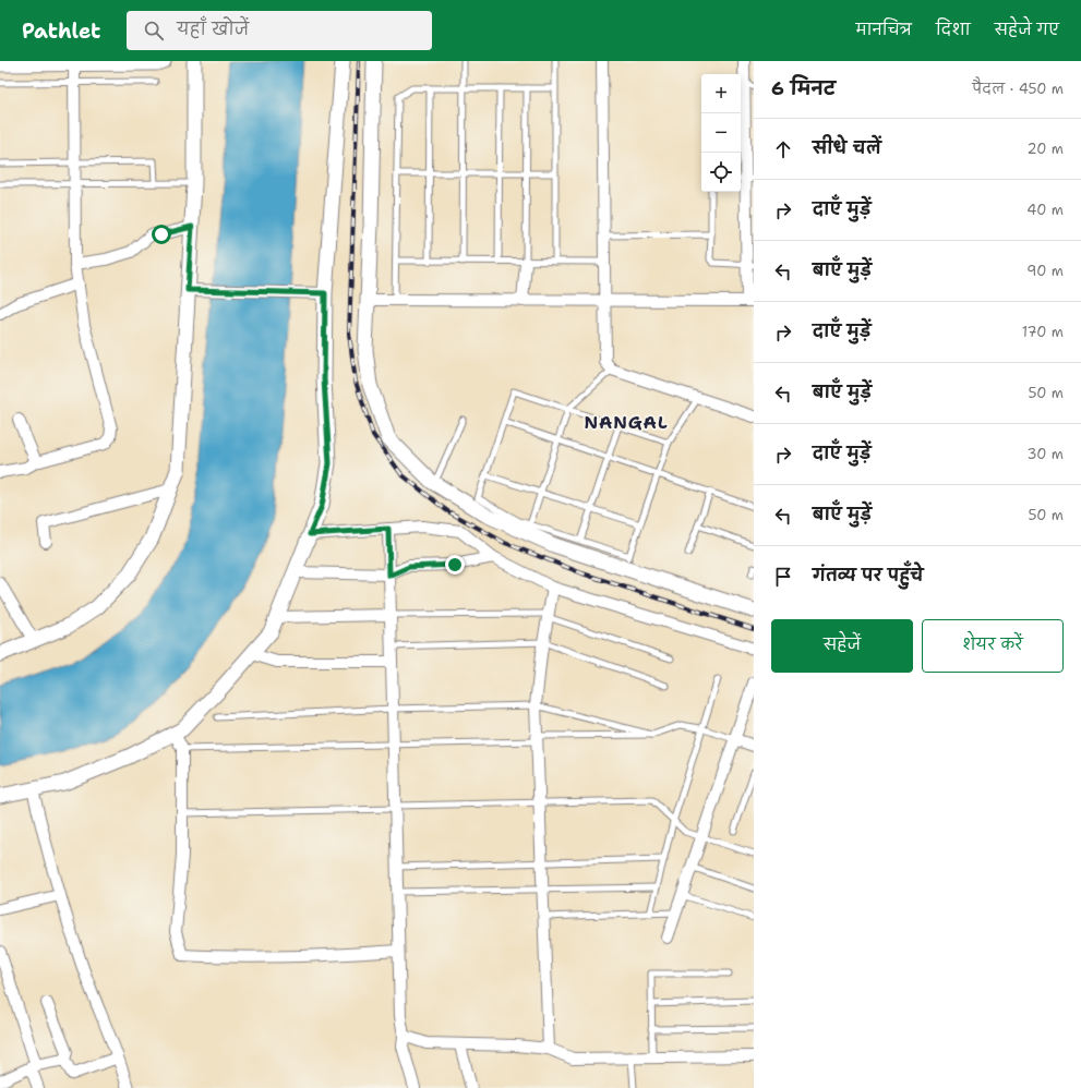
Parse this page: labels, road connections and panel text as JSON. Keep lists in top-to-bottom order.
{
  "districts": ["NANGAL"],
  "page": {
    "header": "Pathlet",
    "search": "यहाँ खोजें",
    "nav": ["मानचित्र", "दिशा", "सहेजे गए"],
    "heading": ["6 मिनट", "पैदल · 450 m"],
    "map_buttons": ["+", "−"],
    "list": [
      ["सीधे चलें", "20 m"],
      ["दाएँ मुड़ें", "40 m"],
      ["बाएँ मुड़ें", "90 m"],
      ["दाएँ मुड़ें", "170 m"],
      ["बाएँ मुड़ें", "50 m"],
      ["दाएँ मुड़ें", "30 m"],
      ["बाएँ मुड़ें", "50 m"],
      "गंतव्य पर पहुँचे"
    ],
    "buttons": ["सहेजें", "शेयर करें"]
  }
}
